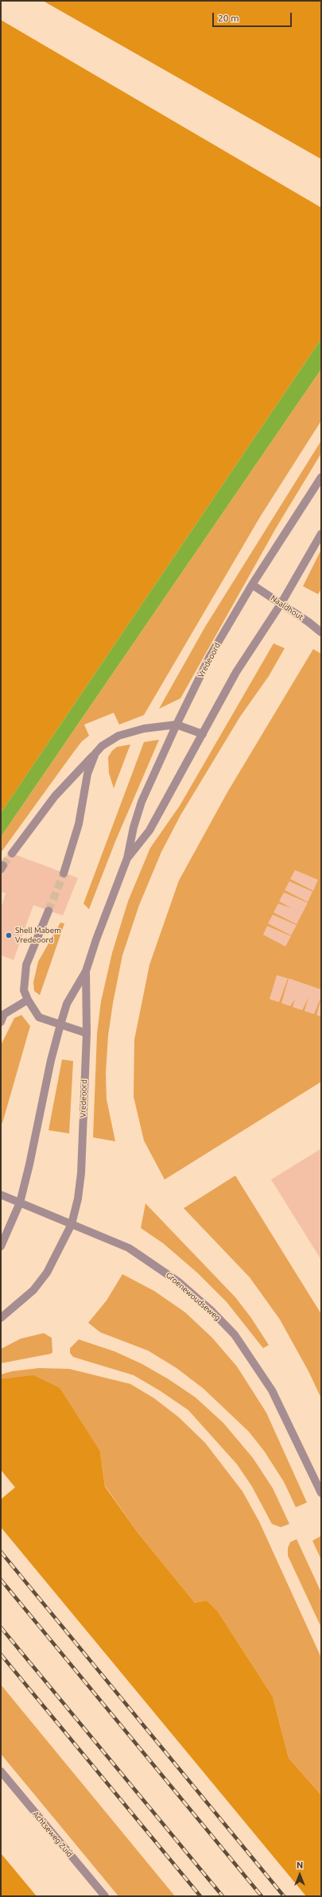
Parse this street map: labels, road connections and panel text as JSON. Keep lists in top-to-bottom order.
{
  "streets": {
    "street": [
      "Naaldhout",
      "Vredeoord",
      "Groenewoudseweg",
      "Achtseweg Zuid"
    ]
  },
  "crossings": [
    ["Naaldhout", "Vredeoord"],
    ["Vredeoord", "Groenewoudseweg"]
  ],
  "places": ["Shell Mabem Vredeoord"],
  "scale_bar": "20 m",
  "north": "top"
}
